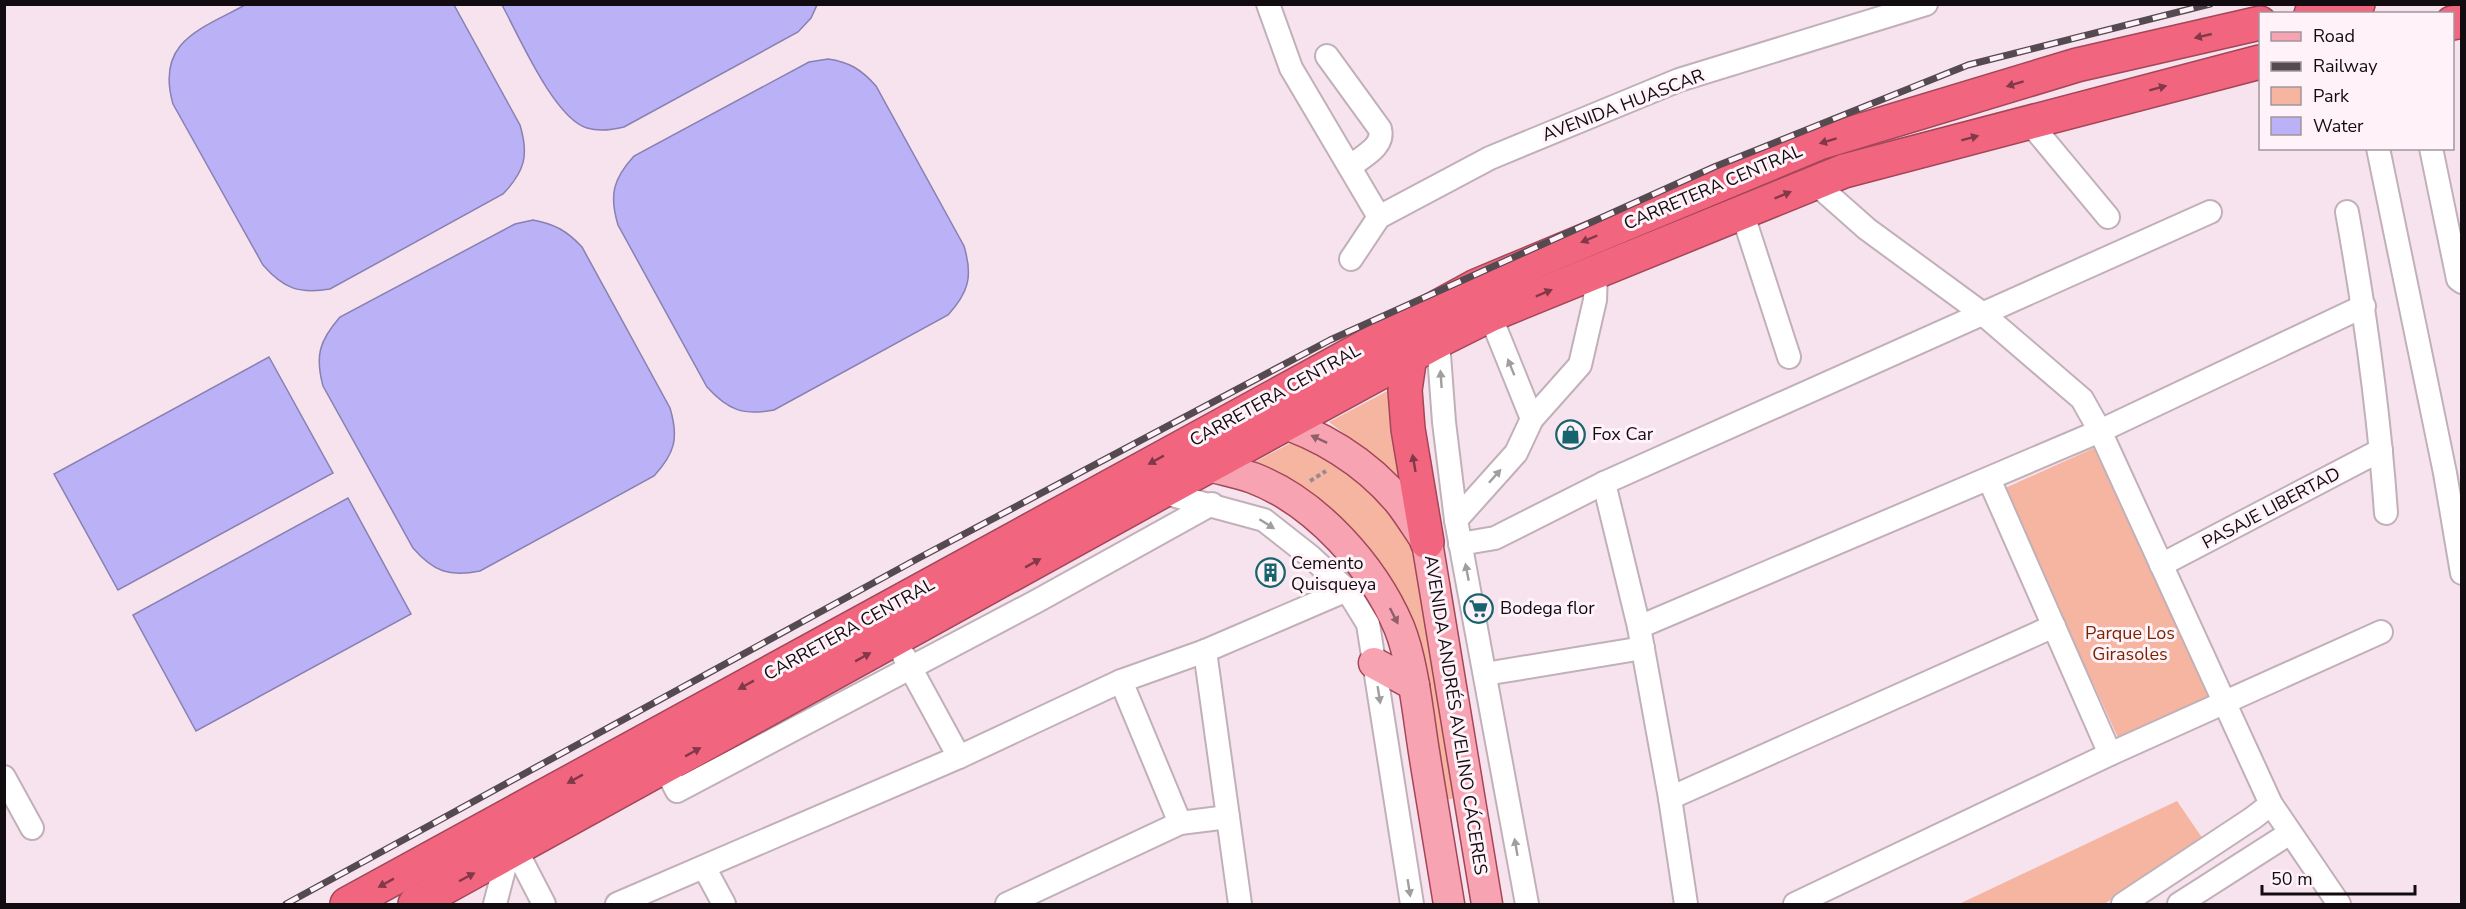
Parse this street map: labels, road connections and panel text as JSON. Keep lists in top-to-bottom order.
{
  "streets": {
    "highway": ["CARRETERA CENTRAL"],
    "main road": ["AVENIDA ANDRÉS AVELINO CÁCERES"],
    "street": ["AVENIDA HUASCAR", "PASAJE LIBERTAD"]
  },
  "crossings": [
    ["CARRETERA CENTRAL", "AVENIDA ANDRÉS AVELINO CÁCERES"]
  ],
  "parks": ["Parque Los Girasoles"],
  "places": {
    "shop": ["Fox Car"],
    "building": ["Cemento Quisqueya"],
    "supermarket": ["Bodega flor"]
  },
  "legend": [
    "Road",
    "Railway",
    "Park",
    "Water"
  ],
  "scale_bar": "50 m"
}
